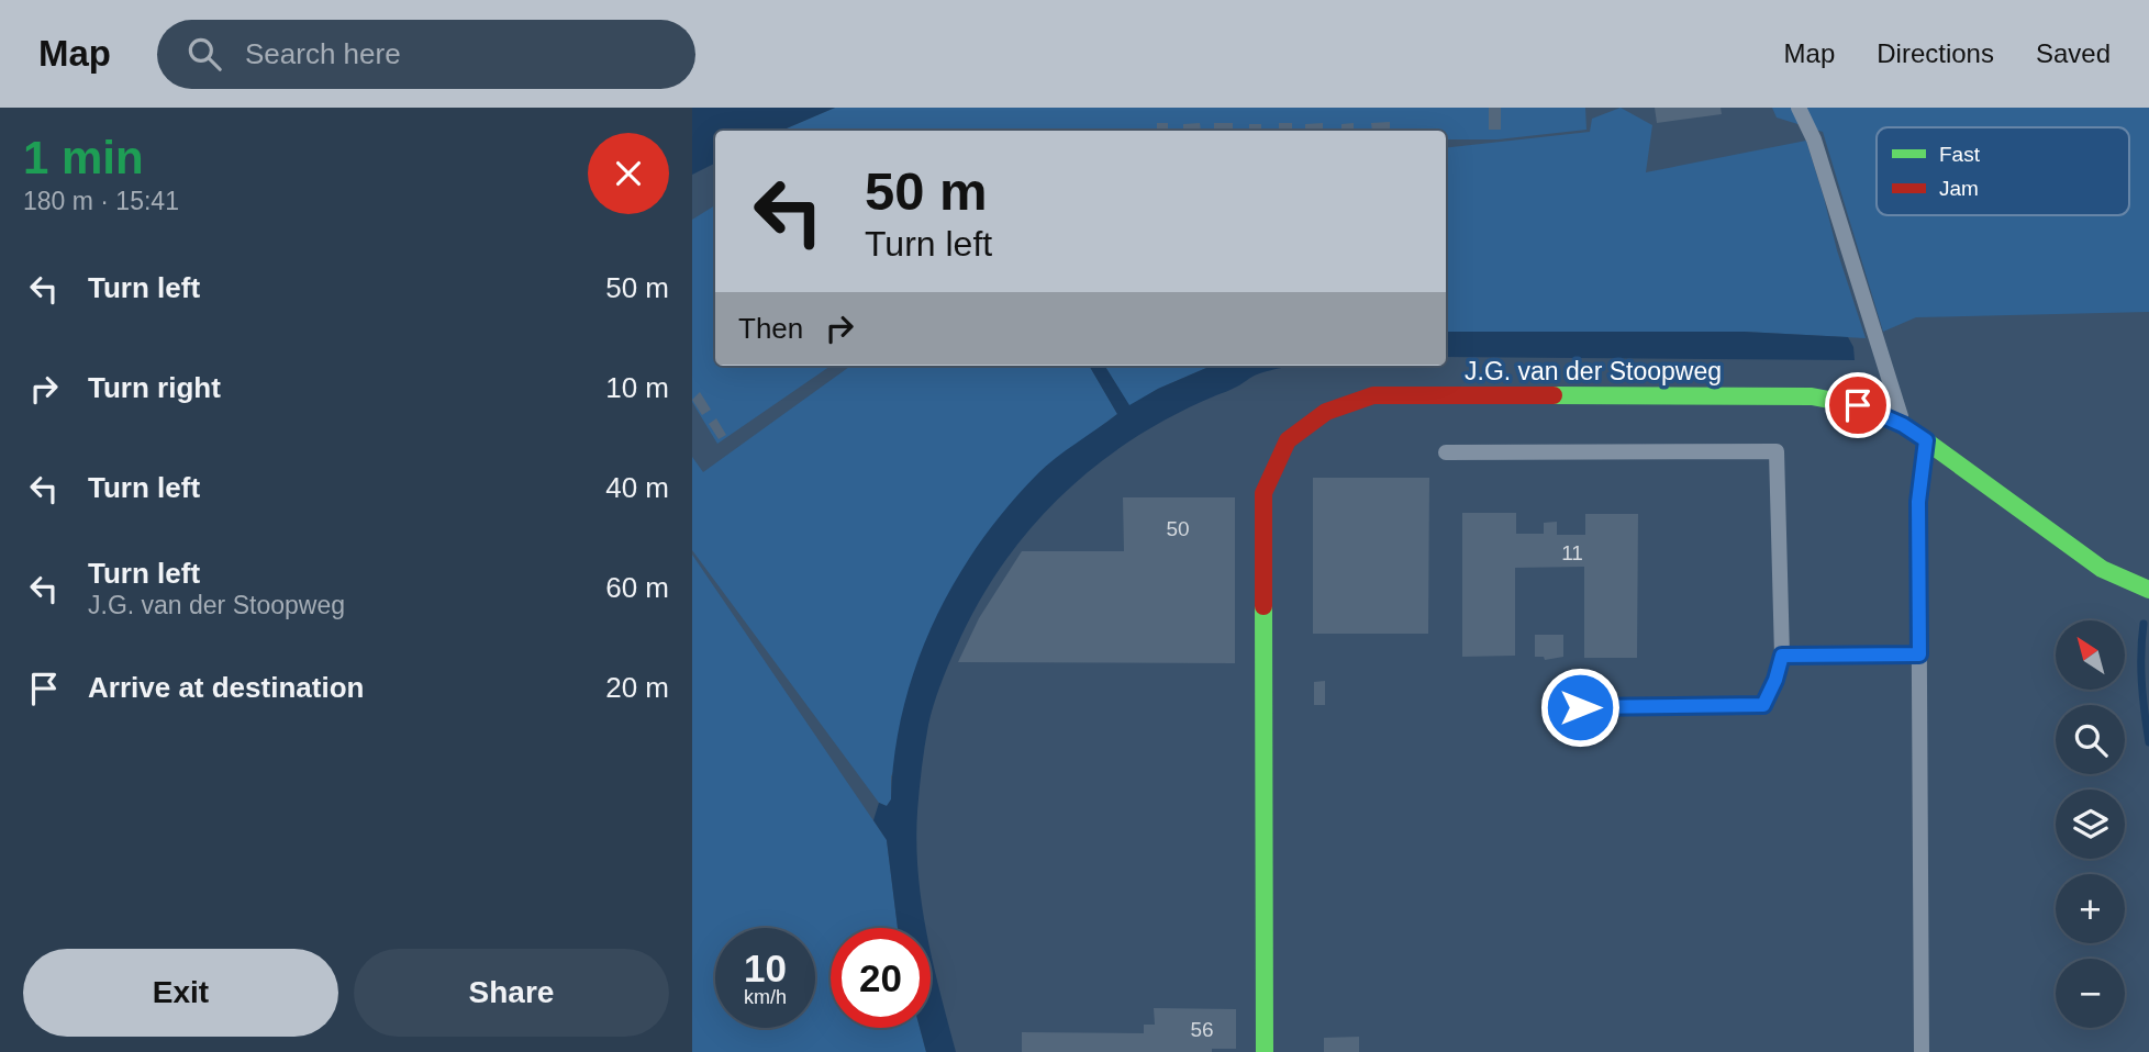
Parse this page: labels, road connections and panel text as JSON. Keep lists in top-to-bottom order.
{
  "streets": {
    "street": ["J.G. van der Stoopweg"]
  },
  "house_numbers": ["50", "11", "56"],
  "legend": ["Fast", "Jam"],
  "north": "top left",
  "page": {
    "header": "Map",
    "search": "Search here",
    "nav": ["Map", "Directions", "Saved"],
    "heading": ["1 min", "180 m · 15:41"],
    "turn": ["50 m", "Turn left"],
    "list": [
      {
        "name": "Turn left",
        "value": "50 m"
      },
      {
        "name": "Turn right",
        "value": "10 m"
      },
      {
        "name": "Turn left",
        "value": "40 m"
      },
      {
        "name": "Turn left",
        "note": "J.G. van der Stoopweg",
        "value": "60 m"
      },
      {
        "name": "Arrive at destination",
        "value": "20 m"
      }
    ],
    "then": "Then",
    "map_buttons": ["+", "−"],
    "speed": "10 km/h",
    "limit": "20",
    "buttons": ["Exit", "Share"]
  }
}
